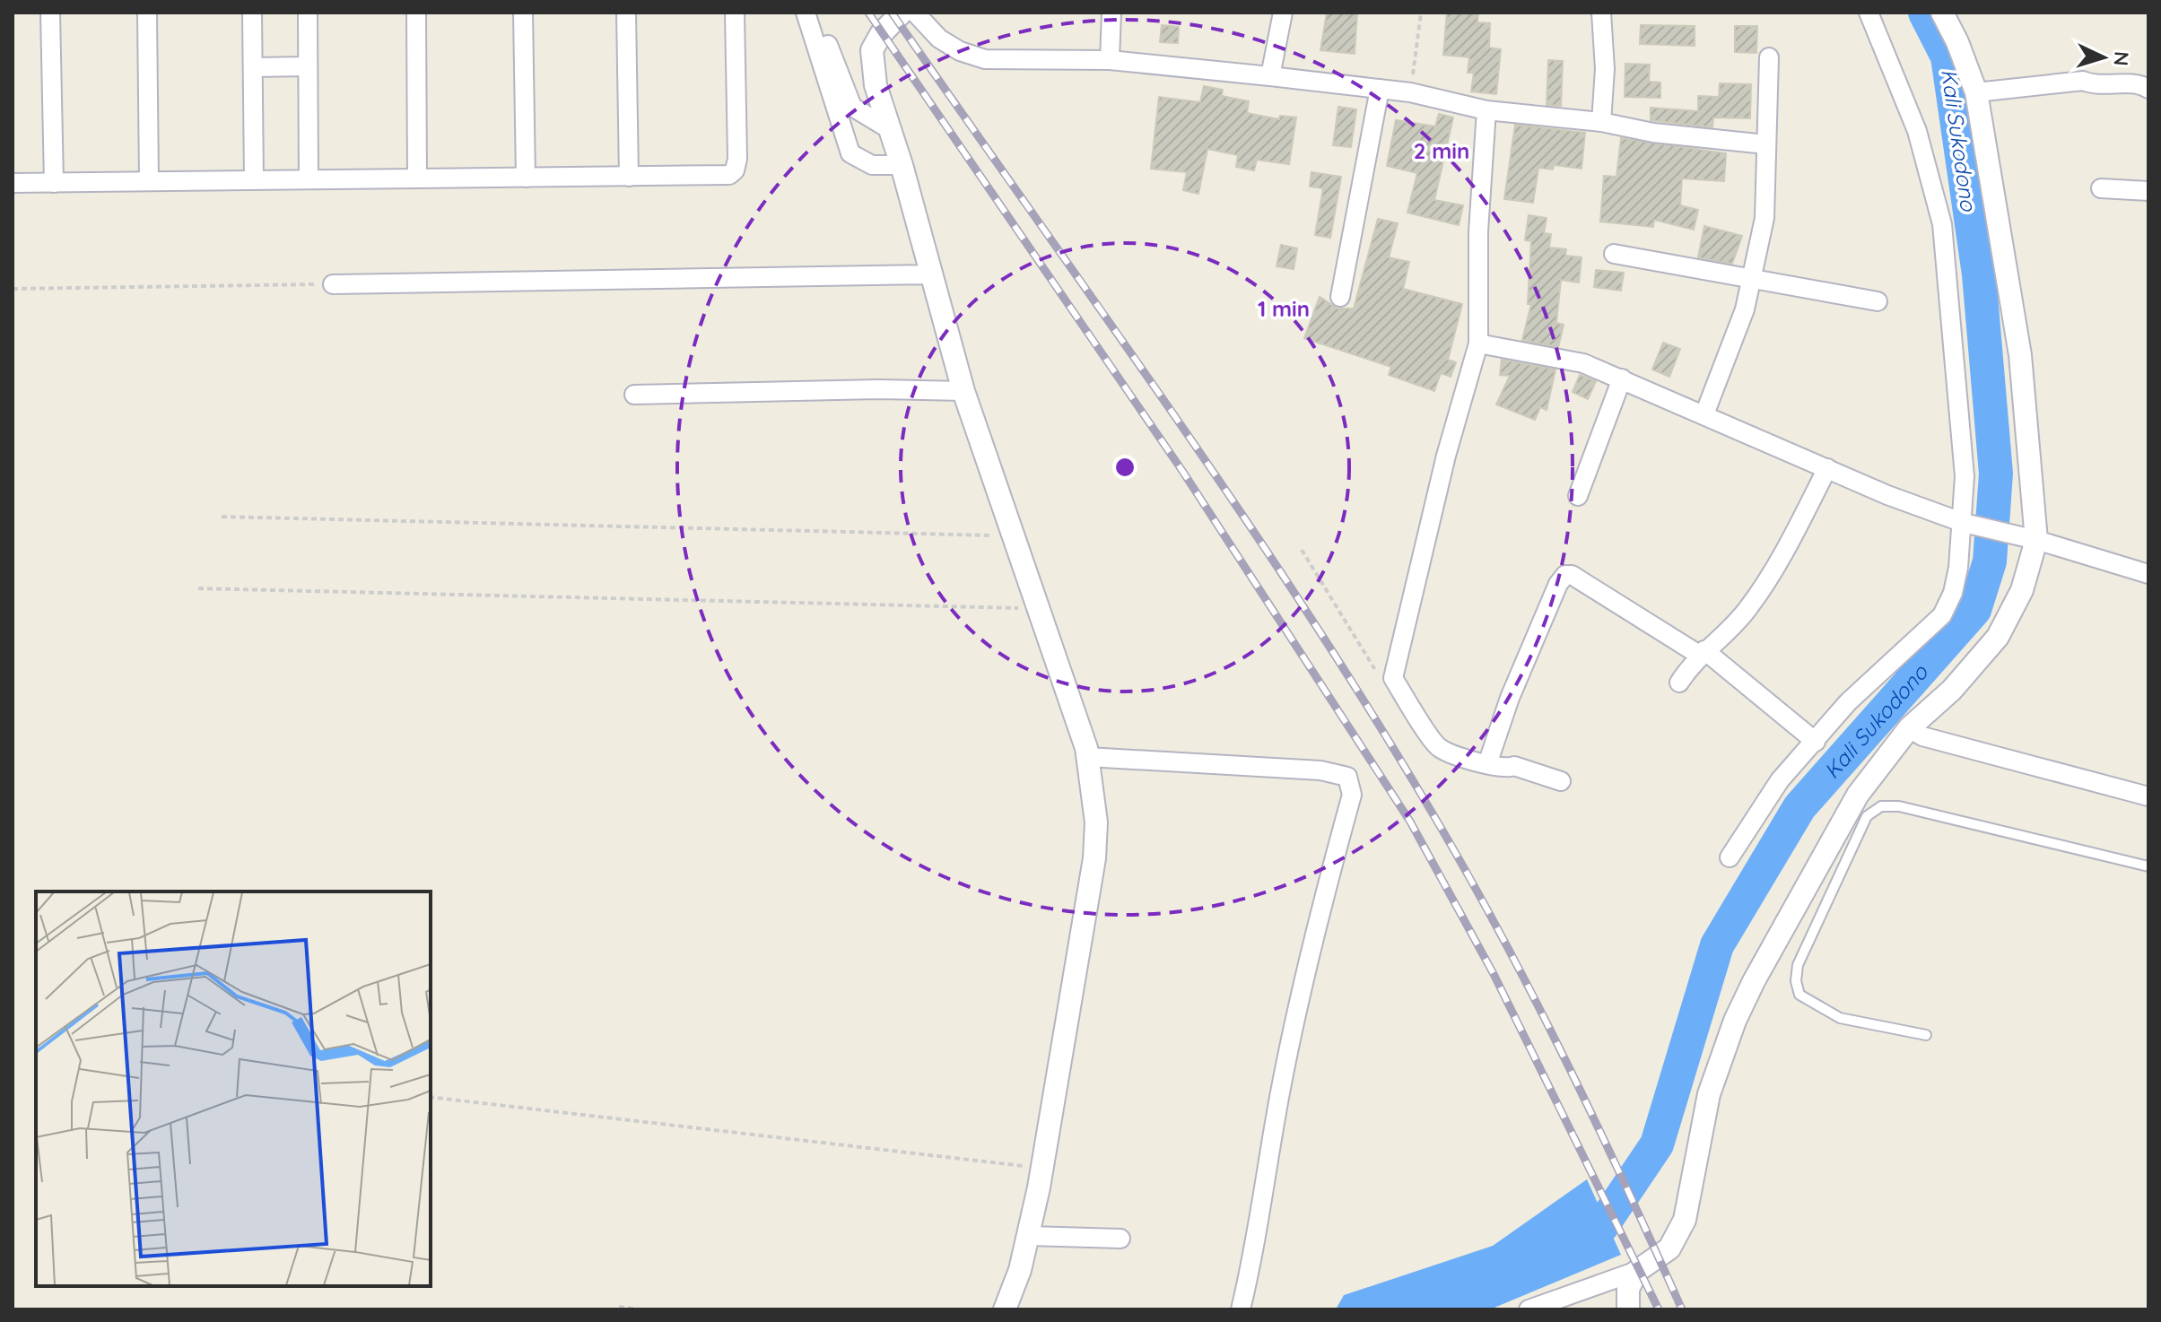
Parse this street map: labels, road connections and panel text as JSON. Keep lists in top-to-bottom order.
{
  "water": ["Kali Sukodono"],
  "north": "right",
  "rings": ["2 min", "1 min"]
}
